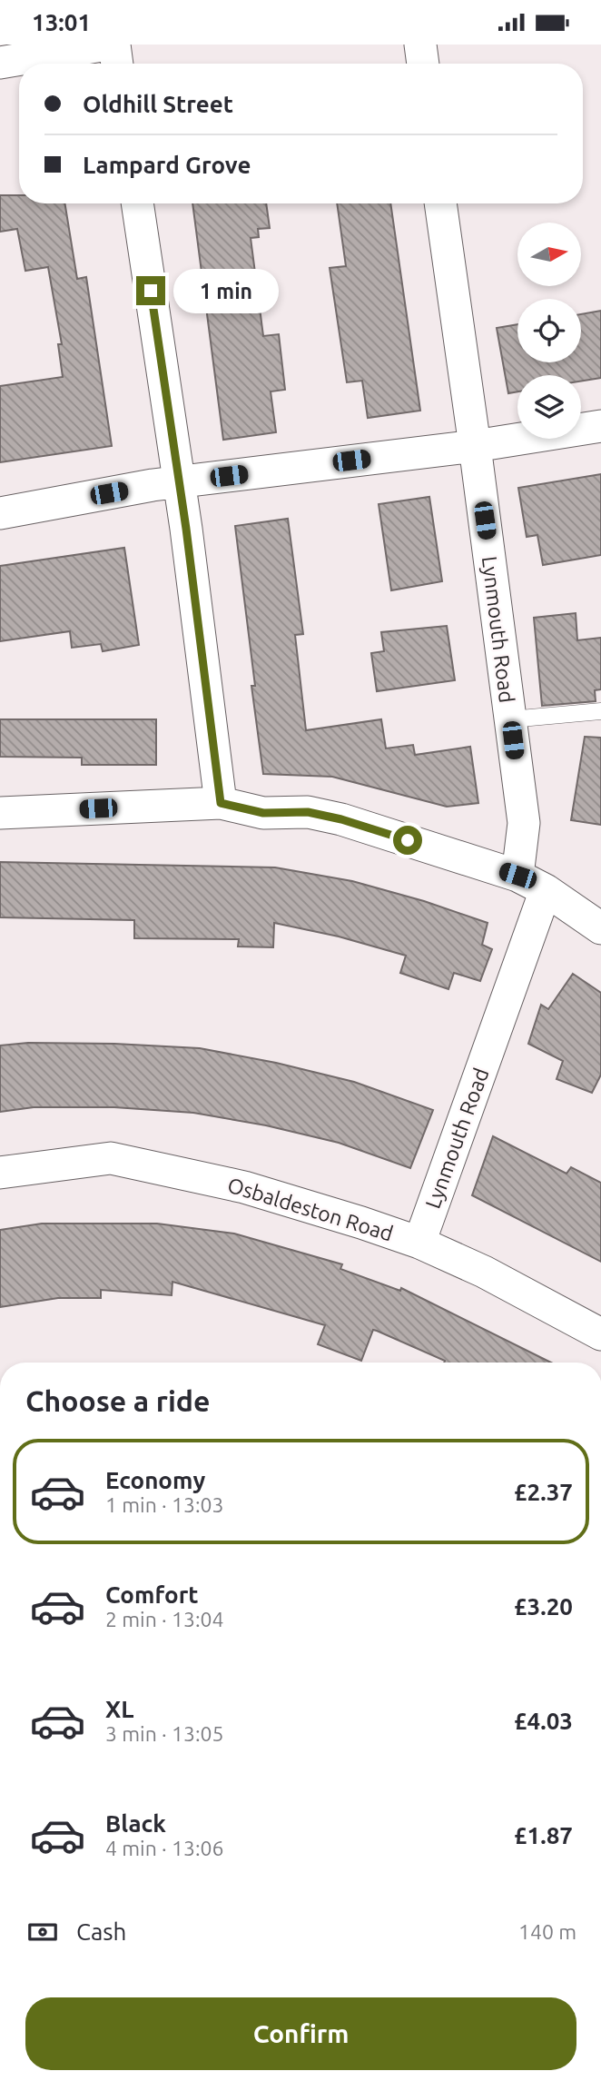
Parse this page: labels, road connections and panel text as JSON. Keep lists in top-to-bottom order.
{
  "streets": {
    "street": ["Lynmouth Road", "Osbaldeston Road"]
  },
  "crossings": [
    ["Lynmouth Road", "Osbaldeston Road"]
  ],
  "north": "right",
  "page": {
    "status": "13:01",
    "banner": ["Oldhill Street", "Lampard Grove"],
    "bubble": "1 min",
    "heading": "Choose a ride",
    "list": [
      {
        "name": "Economy",
        "note": "1 min · 13:03",
        "value": "£2.37"
      },
      {
        "name": "Comfort",
        "note": "2 min · 13:04",
        "value": "£3.20"
      },
      {
        "name": "XL",
        "note": "3 min · 13:05",
        "value": "£4.03"
      },
      {
        "name": "Black",
        "note": "4 min · 13:06",
        "value": "£1.87"
      }
    ],
    "pay": ["Cash", "140 m"],
    "buttons": "Confirm"
  }
}
